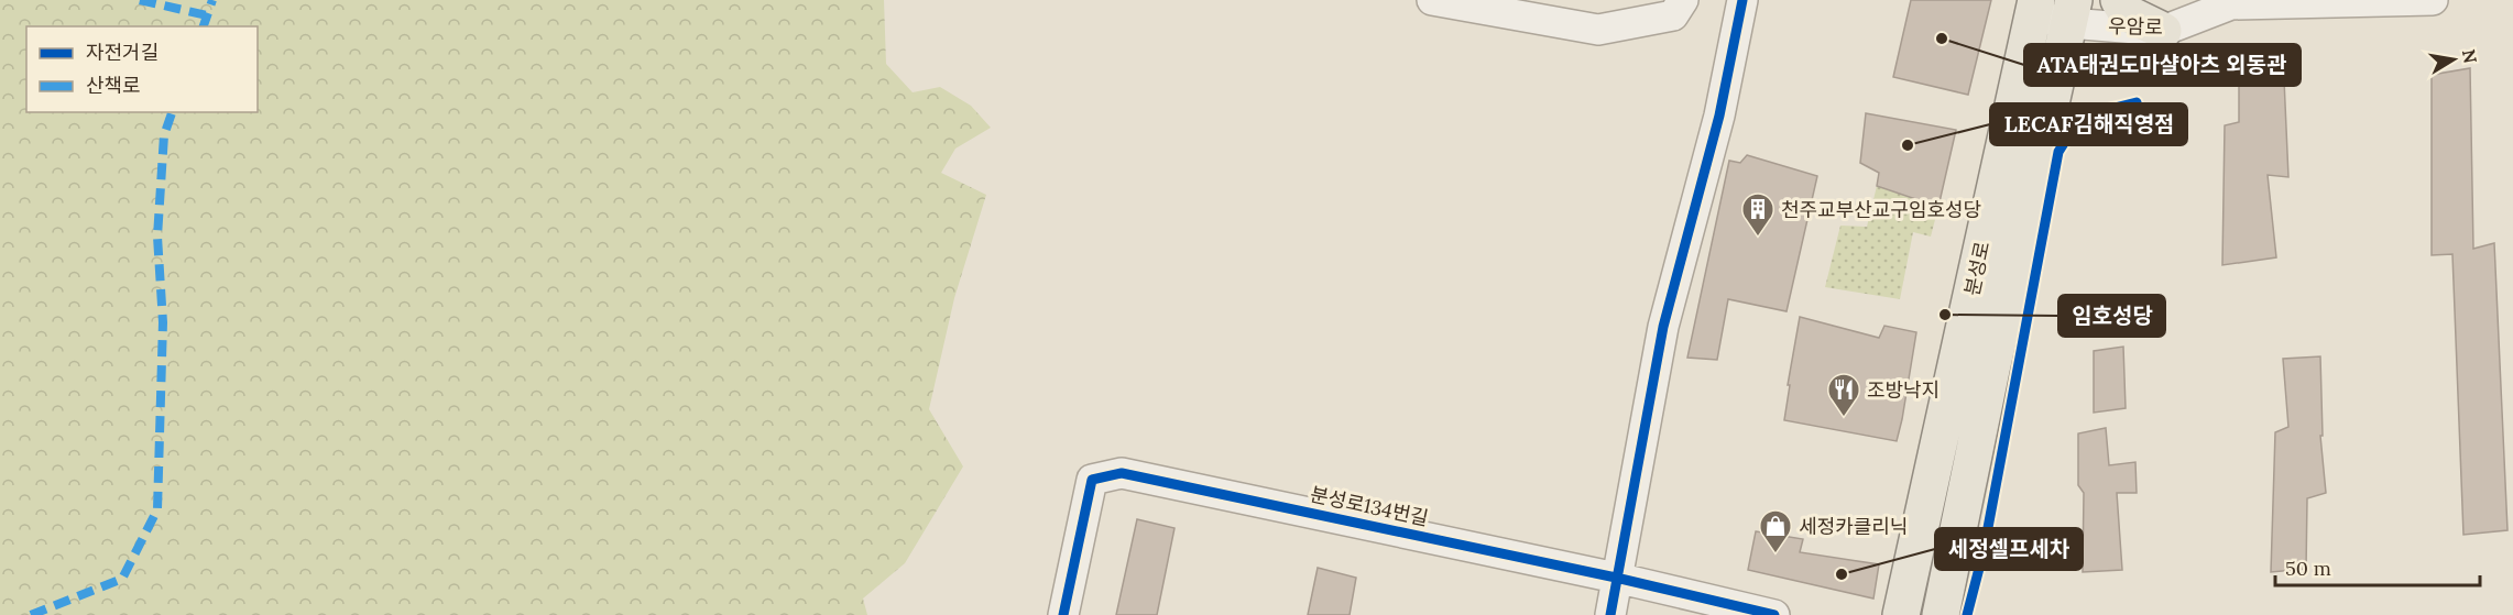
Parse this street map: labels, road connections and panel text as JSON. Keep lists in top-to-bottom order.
{
  "streets": {
    "main road": ["분성로"],
    "street": ["우암로", "분성로134번길"]
  },
  "crossings": [
    ["우암로", "분성로"]
  ],
  "places": {
    "other": [
      "ATA태권도마샬아츠 외동관",
      "LECAF김해직영점",
      "임호성당",
      "세정셀프세차"
    ],
    "building": ["천주교부산교구임호성당"],
    "restaurant": ["조방낙지"],
    "shop": ["세정카클리닉"]
  },
  "legend": ["자전거길", "산책로"],
  "scale_bar": "50 m",
  "north": "right"
}
